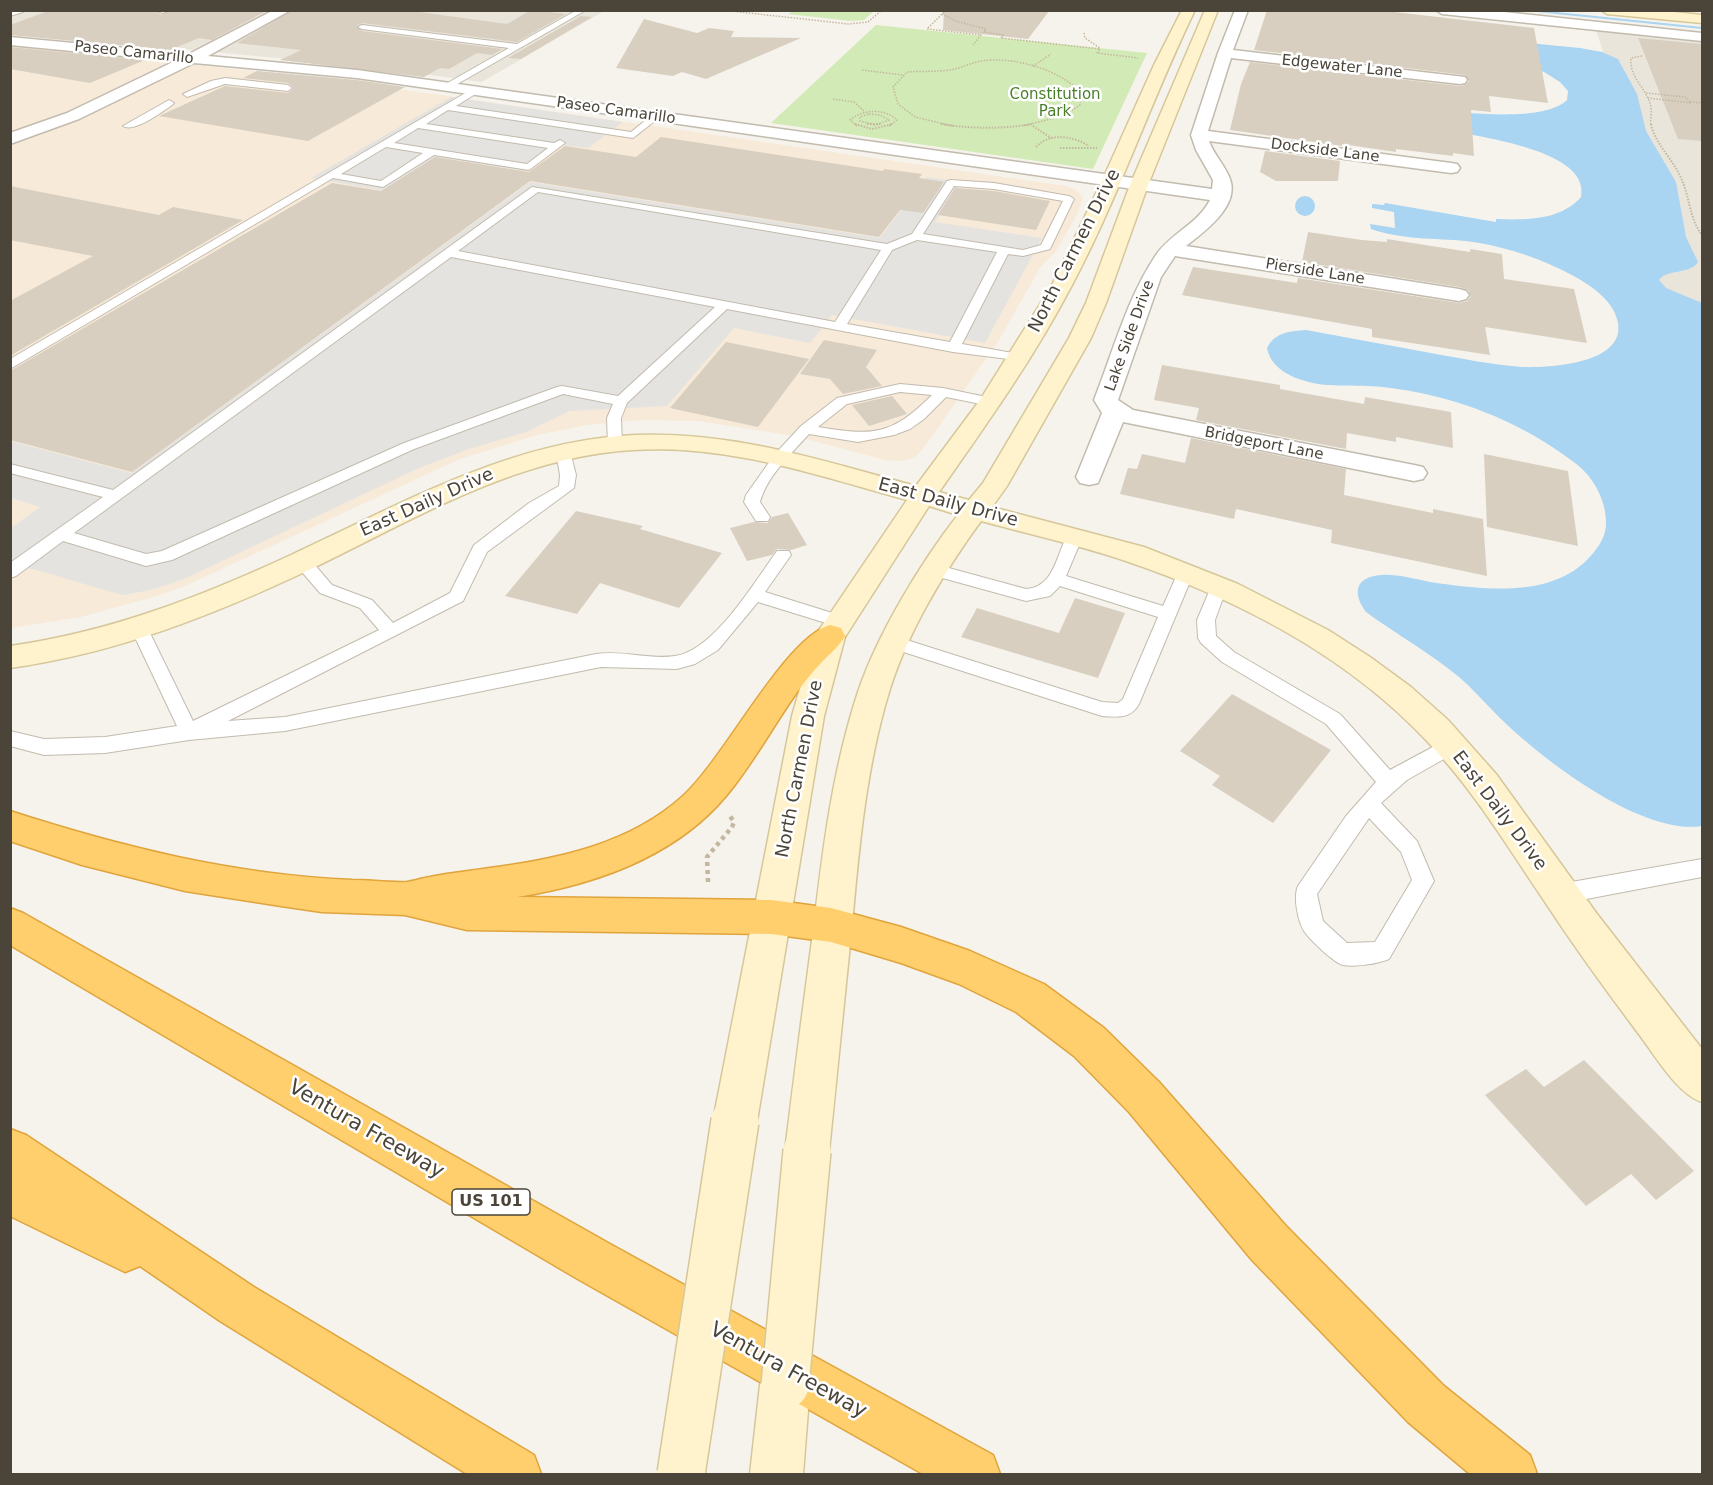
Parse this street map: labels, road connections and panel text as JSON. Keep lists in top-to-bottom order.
{
  "streets": {
    "highway": ["Ventura Freeway", "US 101"],
    "main road": ["North Carmen Drive", "East Daily Drive"],
    "street": [
      "Paseo Camarillo",
      "Edgewater Lane",
      "Dockside Lane",
      "Pierside Lane",
      "Lake Side Drive",
      "Bridgeport Lane"
    ]
  },
  "crossings": [
    ["Paseo Camarillo", "North Carmen Drive"],
    ["Paseo Camarillo", "Lake Side Drive"],
    ["North Carmen Drive", "East Daily Drive"],
    ["Pierside Lane", "Lake Side Drive"],
    ["Lake Side Drive", "Bridgeport Lane"]
  ],
  "parks": ["Constitution Park"]
}
